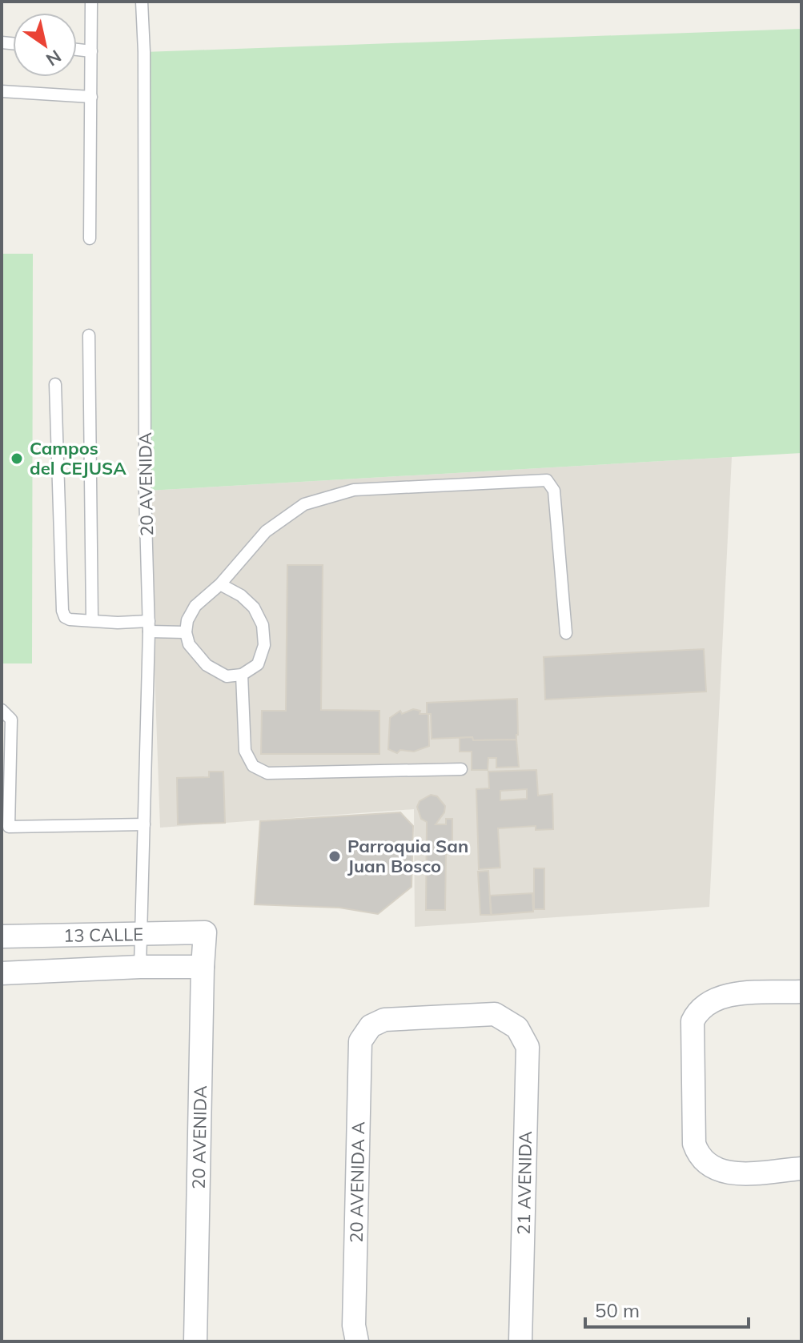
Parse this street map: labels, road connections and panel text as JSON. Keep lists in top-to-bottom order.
{
  "streets": {
    "street": [
      "20 AVENIDA",
      "13 CALLE",
      "20 AVENIDA A",
      "21 AVENIDA"
    ]
  },
  "crossings": [
    ["20 AVENIDA", "13 CALLE"],
    ["20 AVENIDA A", "21 AVENIDA"]
  ],
  "places": ["Campos del CEJUSA", "Parroquia San Juan Bosco"],
  "scale_bar": "50 m",
  "north": "bottom right"
}
